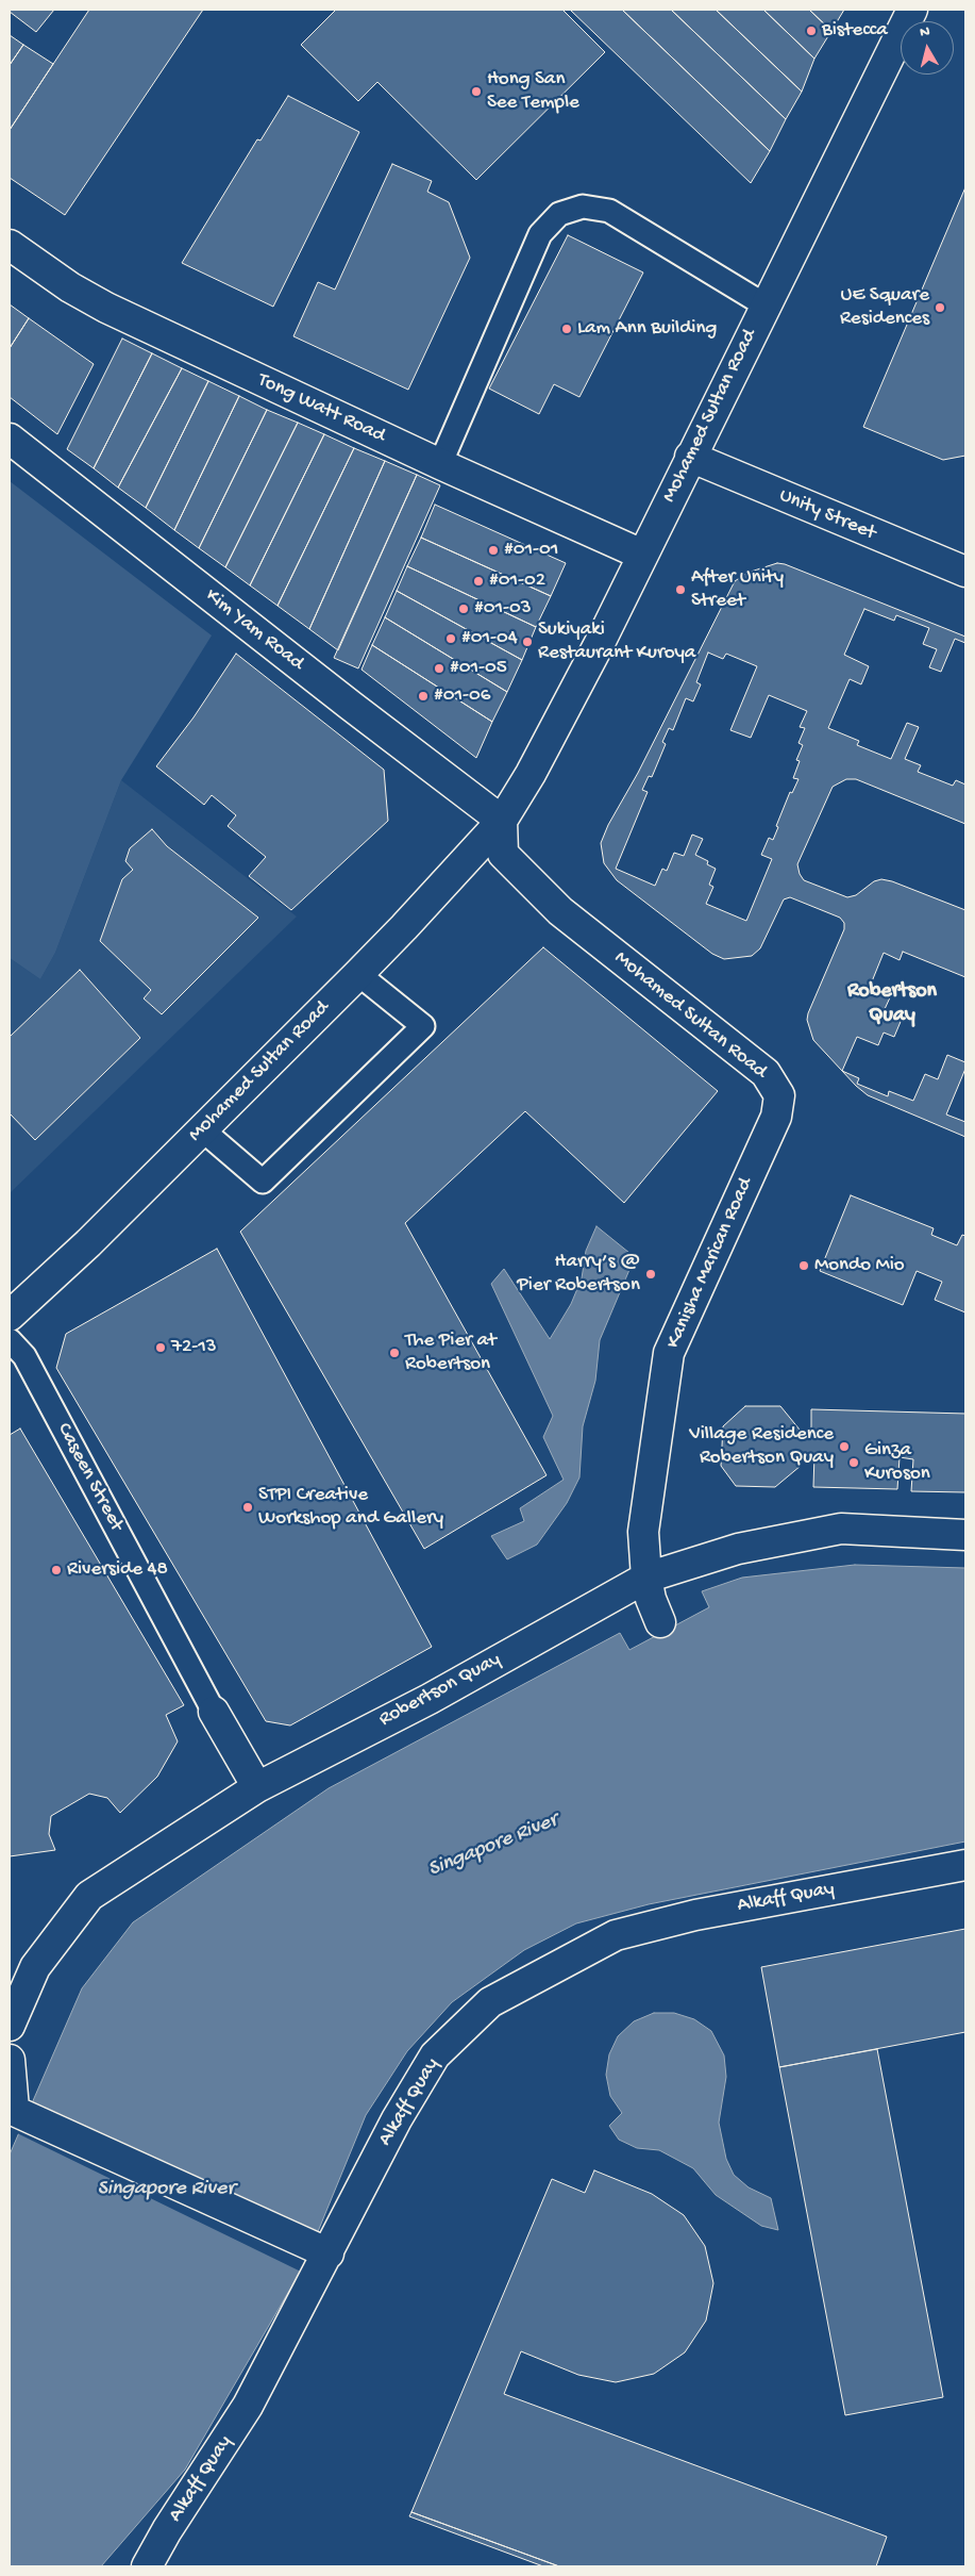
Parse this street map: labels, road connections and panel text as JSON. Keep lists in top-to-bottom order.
{
  "streets": {
    "street": [
      "Tong Watt Road",
      "Mohamed Sultan Road",
      "Unity Street",
      "Kim Yam Road",
      "Kanisha Marican Road",
      "Caseen Street",
      "Robertson Quay",
      "Alkaff Quay"
    ]
  },
  "crossings": [
    ["Tong Watt Road", "Mohamed Sultan Road"],
    ["Mohamed Sultan Road", "Unity Street"],
    ["Mohamed Sultan Road", "Kim Yam Road"],
    ["Mohamed Sultan Road", "Kanisha Marican Road"],
    ["Kanisha Marican Road", "Robertson Quay"],
    ["Caseen Street", "Robertson Quay"]
  ],
  "districts": ["Robertson Quay"],
  "water": ["Singapore River"],
  "places": [
    "Bistecca",
    "Hong San See Temple",
    "UE Square Residences",
    "Lam Ann Building",
    "#01-01",
    "#01-02",
    "After Unity Street",
    "#01-03",
    "#01-04",
    "Sukiyaki Restaurant Kuroya",
    "#01-05",
    "#01-06",
    "Mondo Mio",
    "Harry’s @ Pier Robertson",
    "72-13",
    "The Pier at Robertson",
    "Village Residence Robertson Quay",
    "Ginza Kuroson",
    "STPI Creative Workshop and Gallery",
    "Riverside 48"
  ],
  "north": "top"
}
